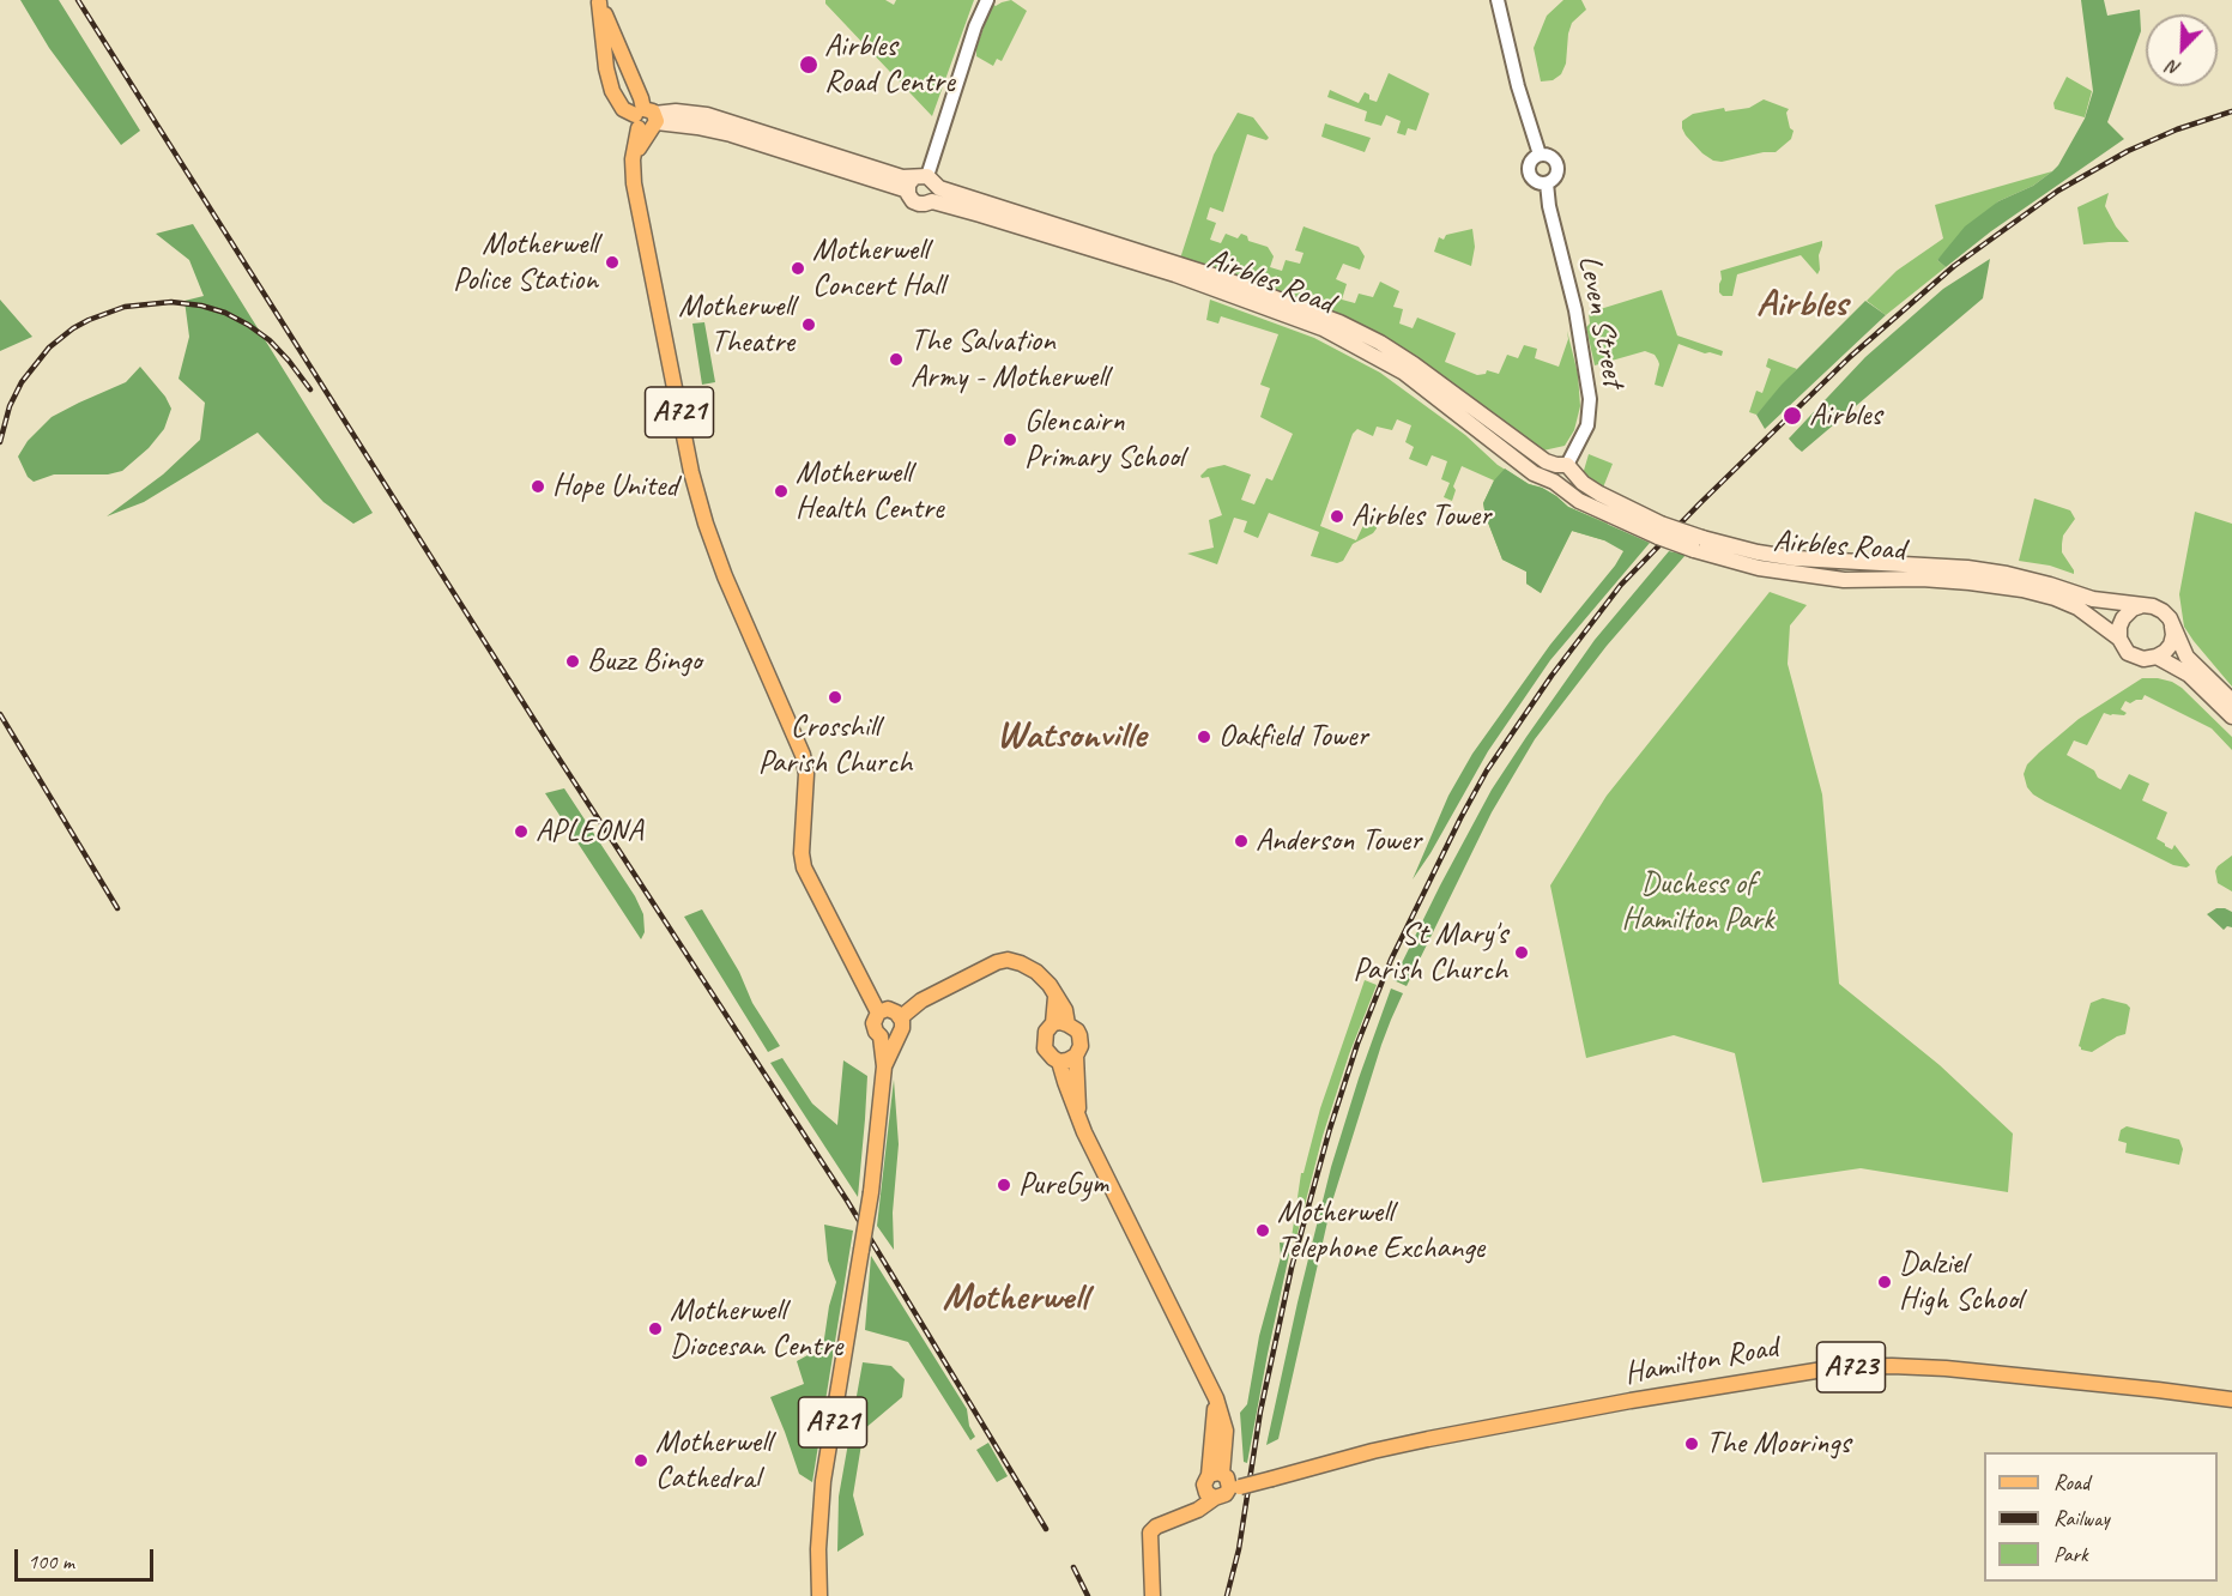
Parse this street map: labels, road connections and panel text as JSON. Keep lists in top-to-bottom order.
{
  "streets": {
    "main road": [
      "Airbles Road",
      "A721",
      "Hamilton Road",
      "A723"
    ],
    "street": ["Leven Street"]
  },
  "crossings": [
    ["Airbles Road", "Leven Street"],
    ["Airbles Road", "A721"]
  ],
  "districts": ["Airbles", "Watsonville", "Motherwell"],
  "parks": ["Duchess of Hamilton Park"],
  "places": [
    "Airbles Road Centre",
    "Motherwell Police Station",
    "Motherwell Concert Hall",
    "Motherwell Theatre",
    "The Salvation Army - Motherwell",
    "Airbles",
    "Glencairn Primary School",
    "Hope United",
    "Motherwell Health Centre",
    "Airbles Tower",
    "Buzz Bingo",
    "Crosshill Parish Church",
    "Oakfield Tower",
    "APLEONA",
    "Anderson Tower",
    "St Mary's Parish Church",
    "PureGym",
    "Motherwell Telephone Exchange",
    "Dalziel High School",
    "Motherwell Diocesan Centre",
    "The Moorings",
    "Motherwell Cathedral"
  ],
  "legend": ["Road", "Railway", "Park"],
  "scale_bar": "100 m",
  "north": "bottom left"
}
